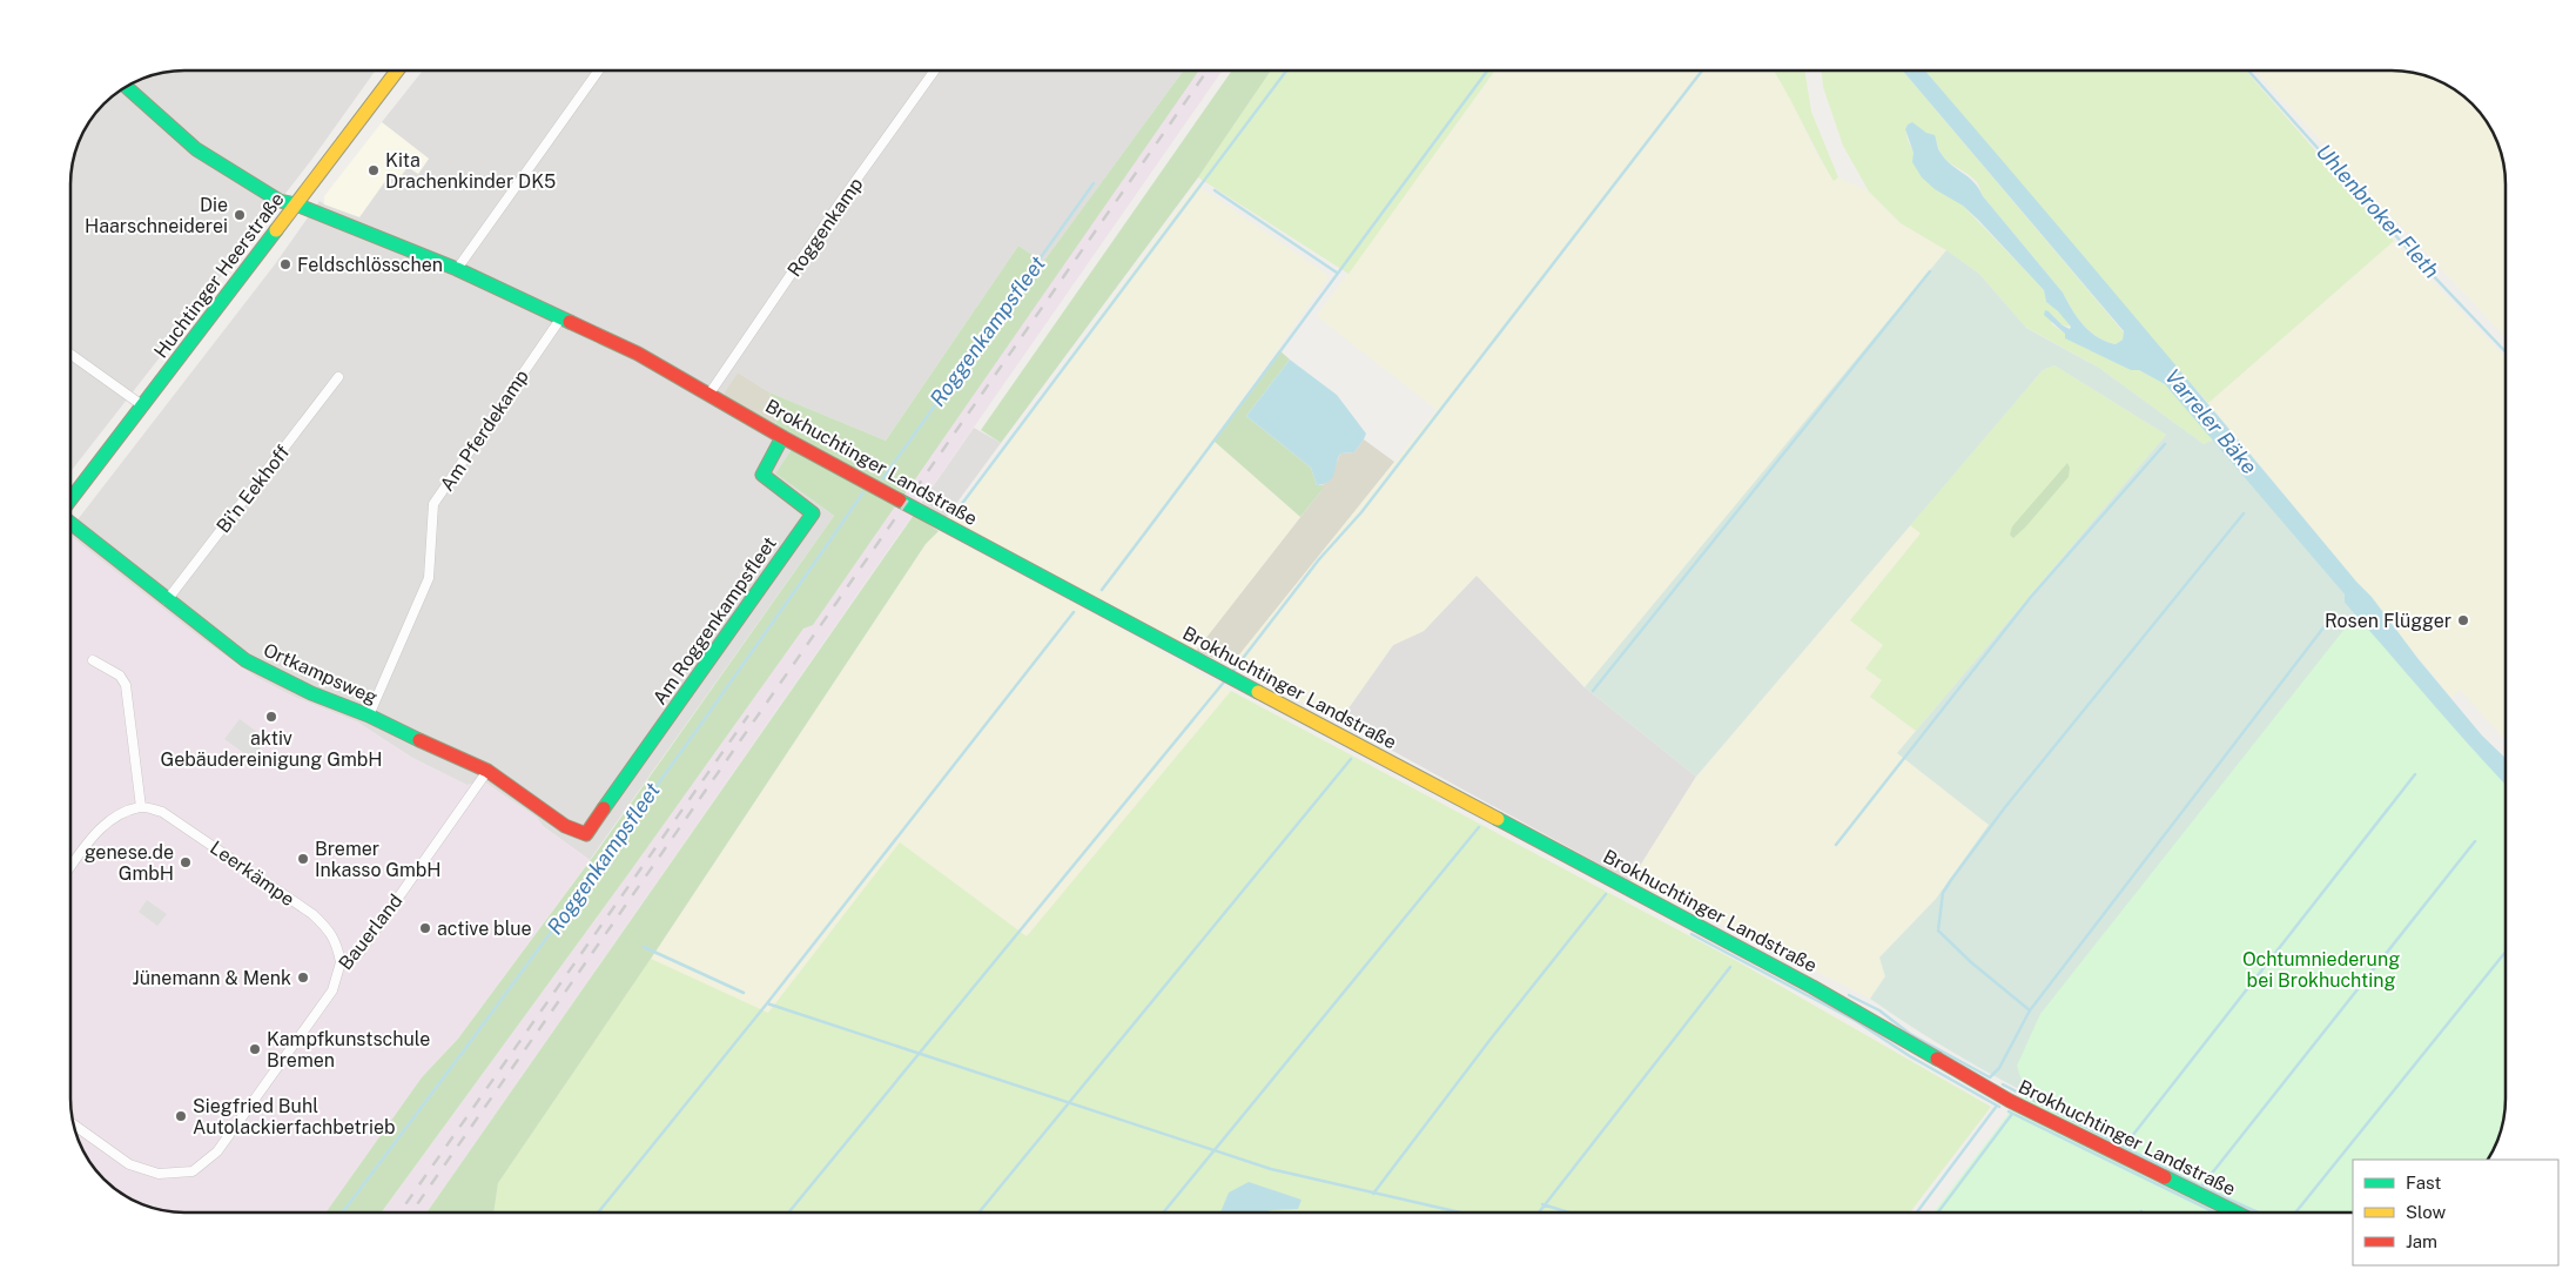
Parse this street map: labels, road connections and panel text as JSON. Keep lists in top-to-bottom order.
{
  "streets": {
    "street": [
      "Roggenkamp",
      "Huchtinger Heerstraße",
      "Am Pferdekamp",
      "Brokhuchtinger Landstraße",
      "Bi'n Eekhoff",
      "Am Roggenkampsfleet",
      "Ortkampsweg",
      "Leerkämpe",
      "Bauerland"
    ]
  },
  "crossings": [
    ["Roggenkamp", "Brokhuchtinger Landstraße"],
    ["Huchtinger Heerstraße", "Brokhuchtinger Landstraße"],
    ["Am Pferdekamp", "Brokhuchtinger Landstraße"],
    ["Am Pferdekamp", "Ortkampsweg"],
    ["Brokhuchtinger Landstraße", "Am Roggenkampsfleet"],
    ["Bi'n Eekhoff", "Ortkampsweg"],
    ["Am Roggenkampsfleet", "Ortkampsweg"],
    ["Ortkampsweg", "Bauerland"],
    ["Leerkämpe", "Bauerland"]
  ],
  "water": ["Uhlenbroker Fleth", "Roggenkampsfleet", "Varreler Bäke"],
  "parks": ["Ochtumniederung bei Brokhuchting"],
  "places": [
    "Kita Drachenkinder DK5",
    "Die Haarschneiderei",
    "Feldschlösschen",
    "Rosen Flügger",
    "aktiv Gebäudereinigung GmbH",
    "Bremer Inkasso GmbH",
    "genese.de GmbH",
    "active blue",
    "Jünemann & Menk",
    "Kampfkunstschule Bremen",
    "Siegfried Buhl Autolackierfachbetrieb"
  ],
  "legend": ["Fast", "Slow", "Jam"]
}
